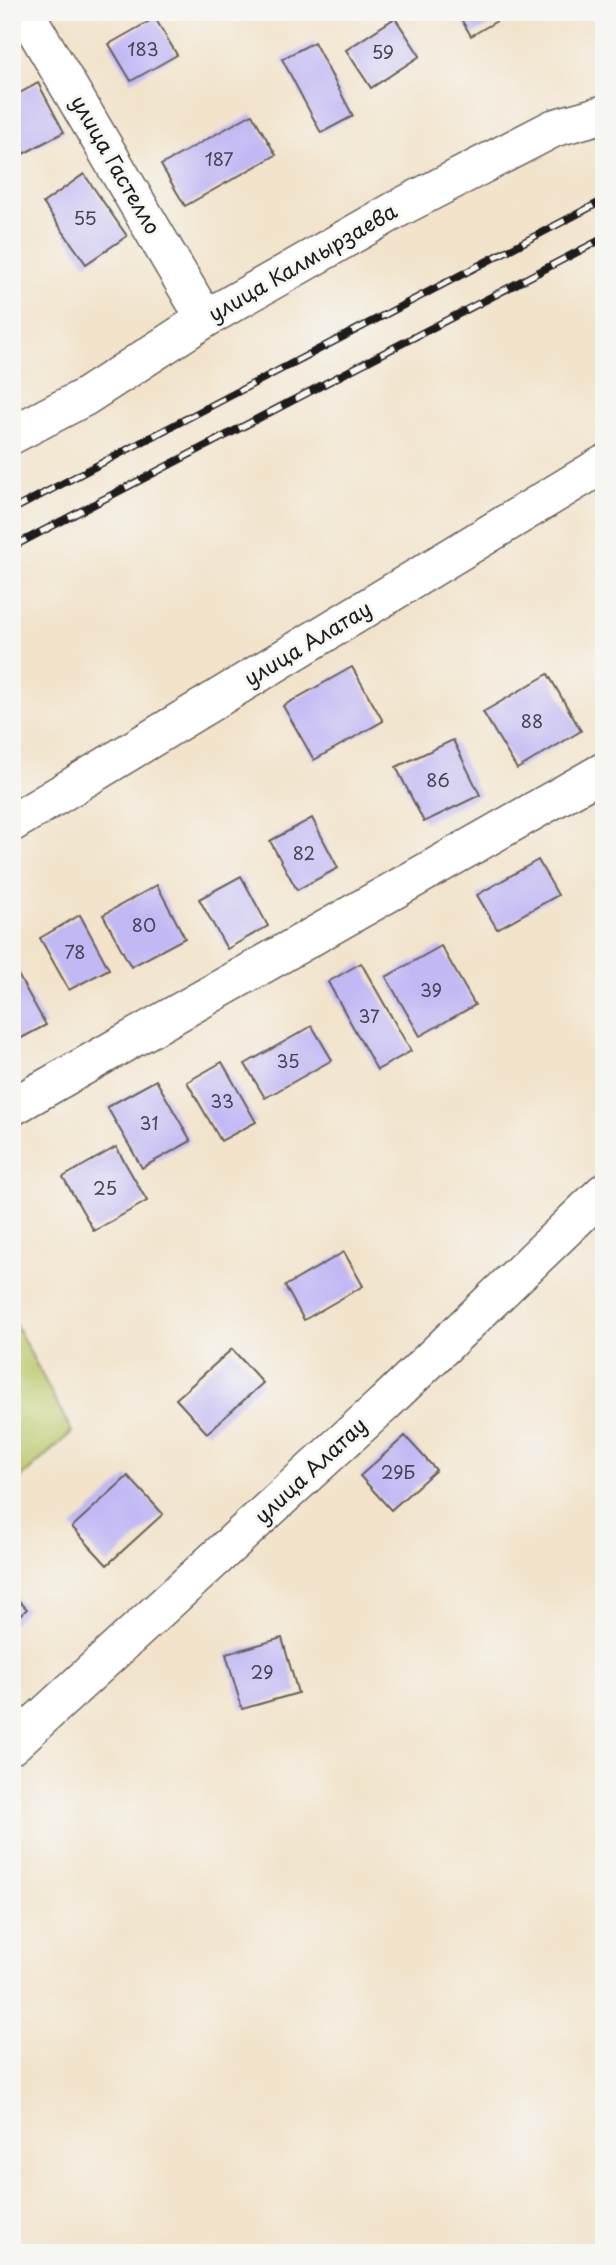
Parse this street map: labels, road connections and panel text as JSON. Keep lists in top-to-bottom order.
{
  "streets": {
    "street": ["улица Гастелло", "улица Калмырзаева", "улица Алатау"]
  },
  "crossings": [
    ["улица Гастелло", "улица Калмырзаева"]
  ],
  "house_numbers": [
    "183",
    "59",
    "187",
    "55",
    "88",
    "86",
    "82",
    "80",
    "78",
    "39",
    "37",
    "35",
    "33",
    "31",
    "25",
    "29Б",
    "29"
  ]
}
